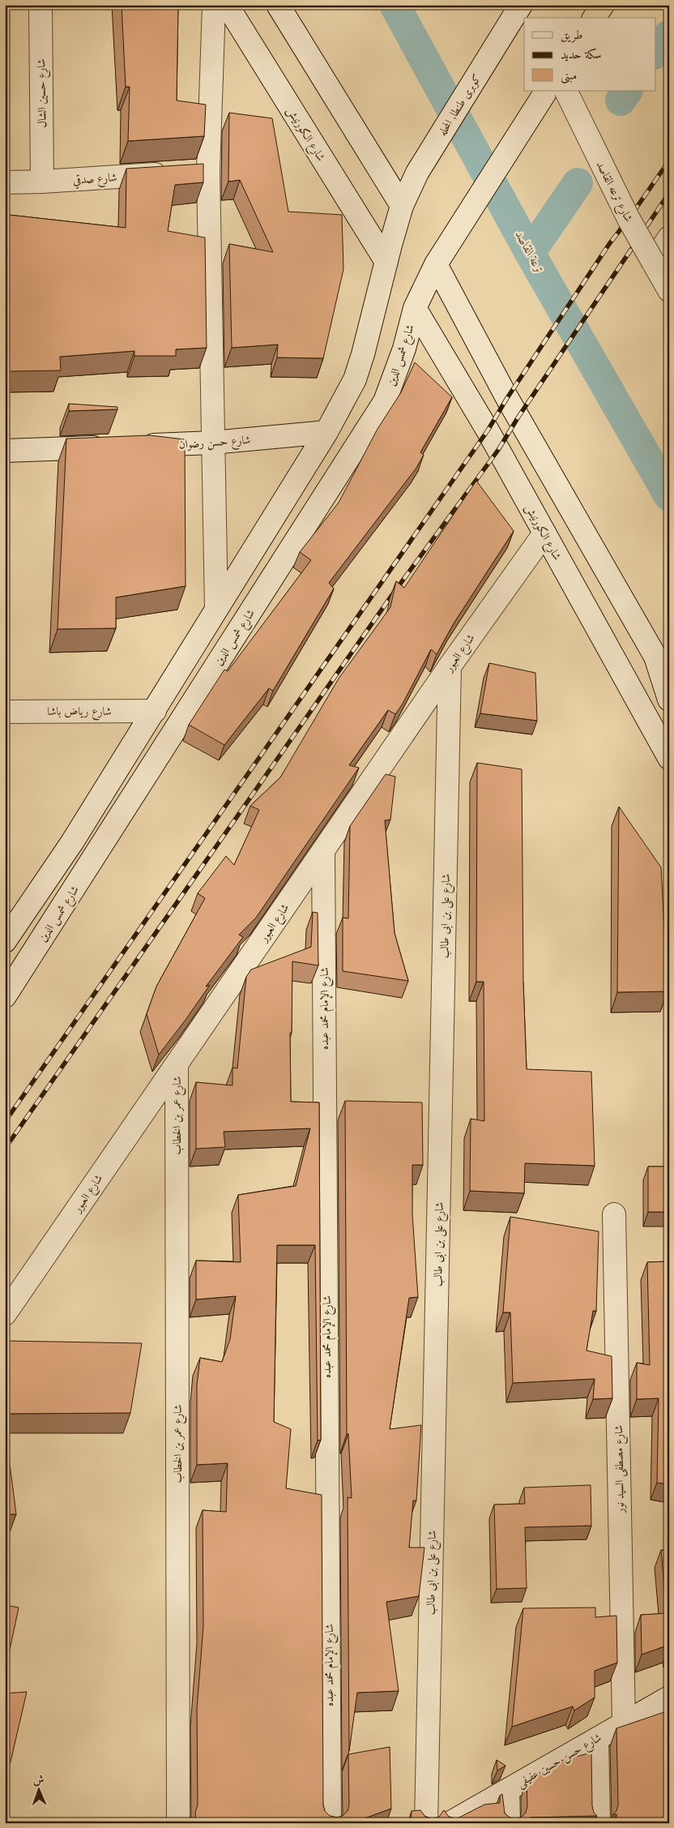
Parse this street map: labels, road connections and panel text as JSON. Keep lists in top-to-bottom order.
{
  "streets": {
    "street": [
      "شارع حسين الشال",
      "كوبرى طنطا, المحله",
      "شارع الكورنيش",
      "شارع صدقي",
      "شارع ترعه القاصد",
      "شارع شمس الدين",
      "شارع حسن رضوان",
      "شارع العبور",
      "شارع رياض باشا",
      "شارع على بن ابى طالب",
      "شارع الإمام محمد عبده",
      "شارع عمر بن الخطاب",
      "شارع مصطفى السيد نور",
      "شارع حسن حسين عفيفى"
    ]
  },
  "crossings": [
    ["شارع حسين الشال", "شارع صدقي"],
    ["شارع الكورنيش", "شارع شمس الدين"],
    ["شارع الكورنيش", "شارع العبور"],
    ["شارع العبور", "شارع على بن ابى طالب"],
    ["شارع العبور", "شارع الإمام محمد عبده"],
    ["شارع العبور", "شارع عمر بن الخطاب"],
    ["شارع مصطفى السيد نور", "شارع حسن حسين عفيفى"]
  ],
  "water": ["ترعة القاصد"],
  "legend": ["طريق", "سكة حديد", "مبنى"],
  "north": "top"
}
